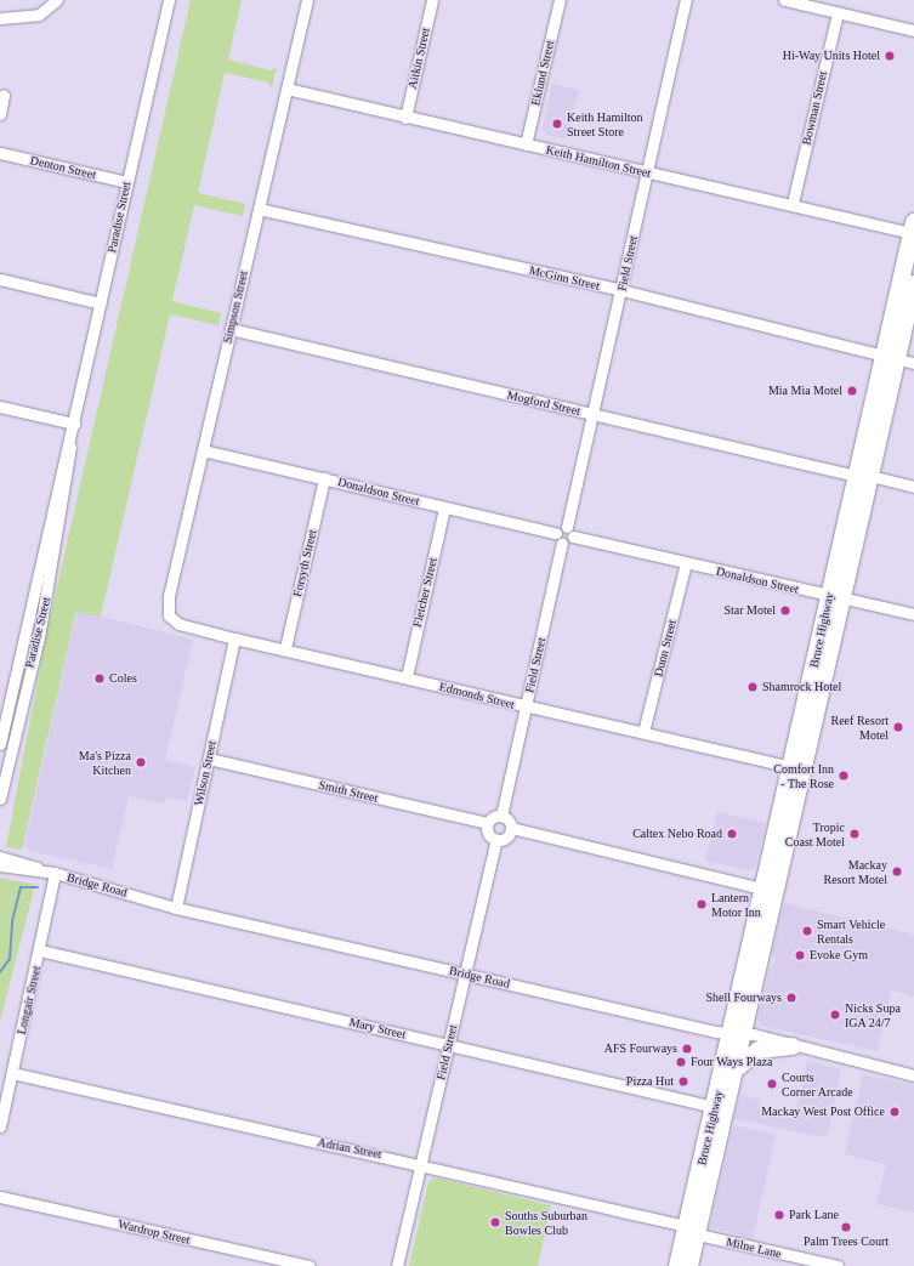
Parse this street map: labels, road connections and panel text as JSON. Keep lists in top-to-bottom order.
{
  "streets": {
    "highway": ["Bruce Highway"],
    "street": [
      "Aitkin Street",
      "Eklund Street",
      "Bowman Street",
      "Keith Hamilton Street",
      "Denton Street",
      "Paradise Street",
      "Field Street",
      "McGinn Street",
      "Simpson Street",
      "Mogford Street",
      "Donaldson Street",
      "Forsyth Street",
      "Fletcher Street",
      "Dunn Street",
      "Edmonds Street",
      "Wilson Street",
      "Smith Street",
      "Bridge Road",
      "Longair Street",
      "Mary Street",
      "Adrian Street",
      "Wardrop Street",
      "Milne Lane"
    ]
  },
  "crossings": [
    ["Aitkin Street", "Keith Hamilton Street"],
    ["Eklund Street", "Keith Hamilton Street"],
    ["Bowman Street", "Keith Hamilton Street"],
    ["Keith Hamilton Street", "Field Street"],
    ["Keith Hamilton Street", "Simpson Street"],
    ["Keith Hamilton Street", "Bruce Highway"],
    ["Denton Street", "Paradise Street"],
    ["Field Street", "McGinn Street"],
    ["Field Street", "Mogford Street"],
    ["Field Street", "Donaldson Street"],
    ["Field Street", "Edmonds Street"],
    ["Field Street", "Smith Street"],
    ["Field Street", "Bridge Road"],
    ["Field Street", "Mary Street"],
    ["Field Street", "Adrian Street"],
    ["McGinn Street", "Simpson Street"],
    ["McGinn Street", "Bruce Highway"],
    ["Simpson Street", "Mogford Street"],
    ["Simpson Street", "Donaldson Street"],
    ["Simpson Street", "Edmonds Street"],
    ["Mogford Street", "Bruce Highway"],
    ["Donaldson Street", "Forsyth Street"],
    ["Donaldson Street", "Fletcher Street"],
    ["Donaldson Street", "Bruce Highway"],
    ["Donaldson Street", "Dunn Street"],
    ["Forsyth Street", "Edmonds Street"],
    ["Fletcher Street", "Edmonds Street"],
    ["Bruce Highway", "Edmonds Street"],
    ["Bruce Highway", "Bridge Road"],
    ["Bruce Highway", "Mary Street"],
    ["Bruce Highway", "Adrian Street"],
    ["Bruce Highway", "Milne Lane"],
    ["Dunn Street", "Edmonds Street"],
    ["Edmonds Street", "Wilson Street"],
    ["Wilson Street", "Smith Street"],
    ["Wilson Street", "Bridge Road"],
    ["Bridge Road", "Longair Street"],
    ["Longair Street", "Mary Street"],
    ["Longair Street", "Adrian Street"],
    ["Adrian Street", "Milne Lane"]
  ],
  "places": [
    "Hi-Way Units Hotel",
    "Keith Hamilton Street Store",
    "Mia Mia Motel",
    "Star Motel",
    "Coles",
    "Shamrock Hotel",
    "Reef Resort Motel",
    "Ma's Pizza Kitchen",
    "Comfort Inn - The Rose",
    "Caltex Nebo Road",
    "Tropic Coast Motel",
    "Mackay Resort Motel",
    "Lantern Motor Inn",
    "Smart Vehicle Rentals",
    "Evoke Gym",
    "Shell Fourways",
    "Nicks Supa IGA 24/7",
    "AFS Fourways",
    "Four Ways Plaza",
    "Pizza Hut",
    "Courts Corner Arcade",
    "Mackay West Post Office",
    "Park Lane",
    "Souths Suburban Bowles Club",
    "Palm Trees Court"
  ]
}
